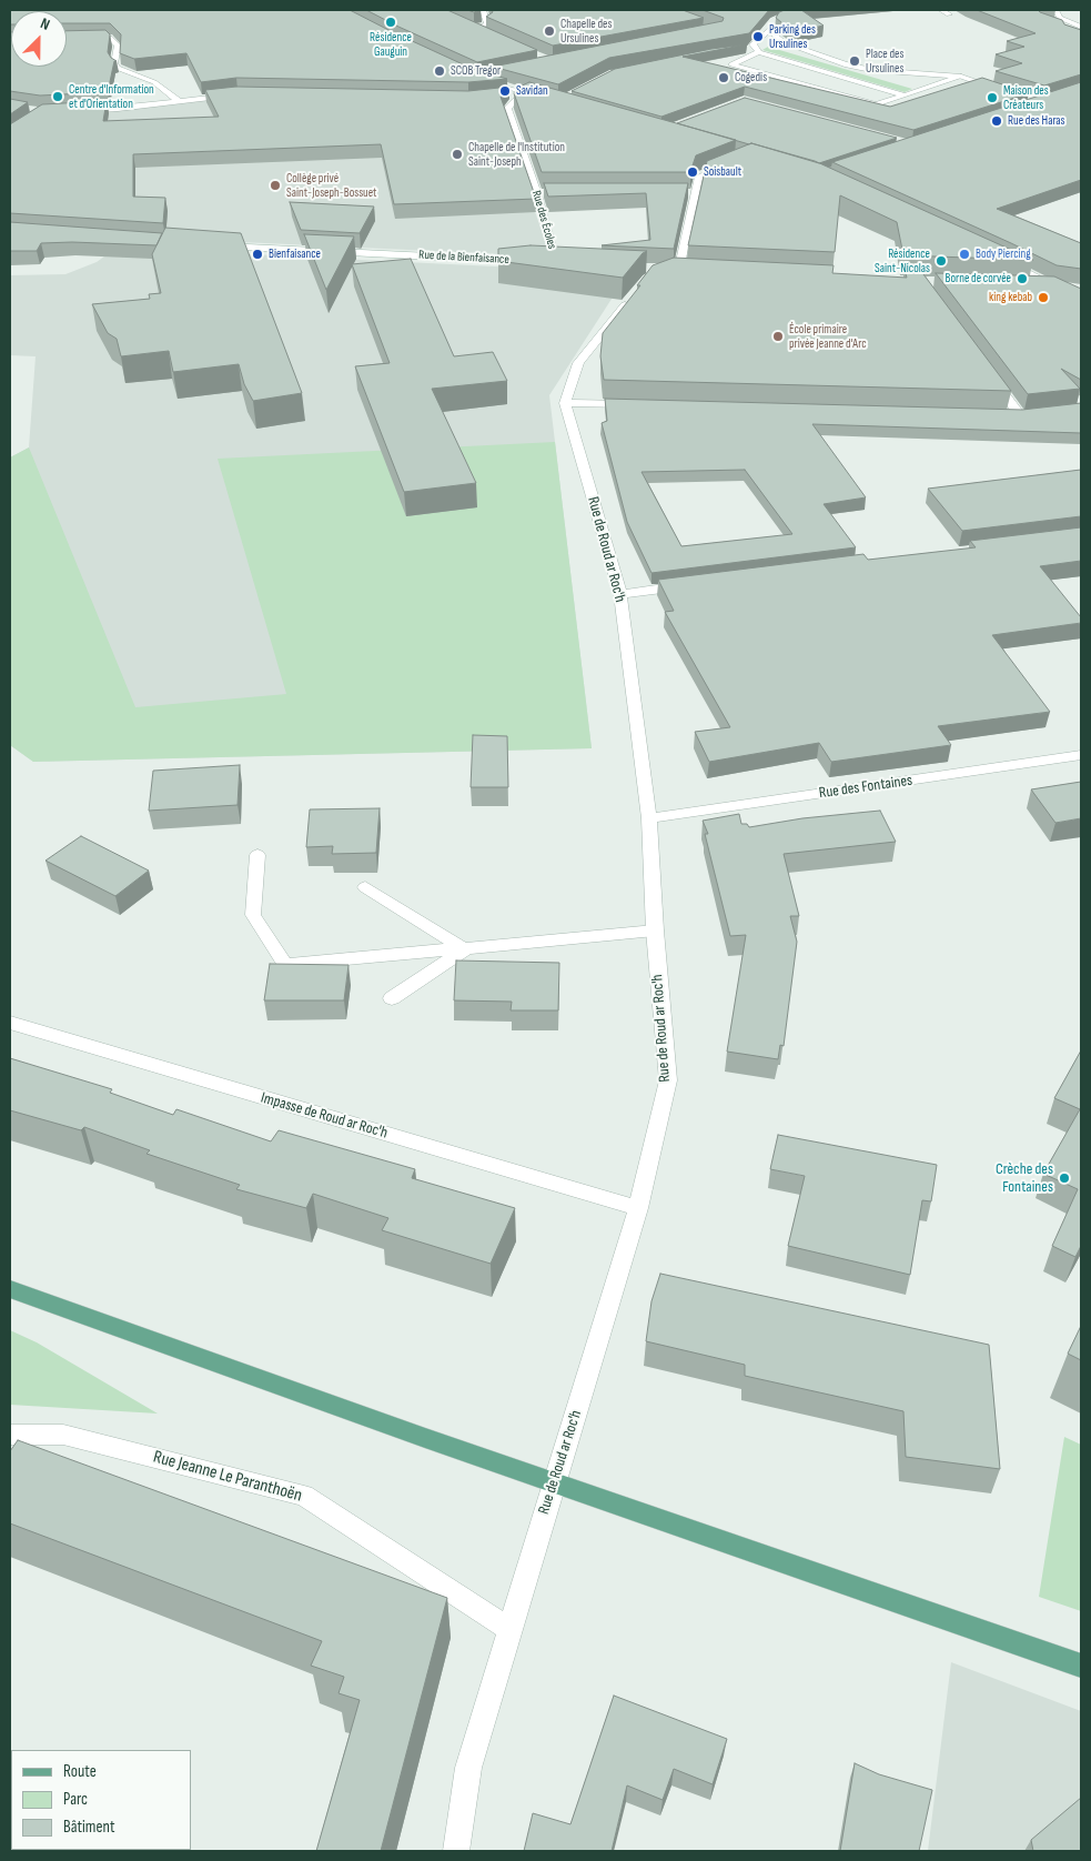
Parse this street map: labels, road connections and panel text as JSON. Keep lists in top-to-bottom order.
{
  "streets": {
    "street": [
      "Rue des Écoles",
      "Rue de la Bienfaisance",
      "Rue de Roud ar Roc'h",
      "Rue des Fontaines",
      "Impasse de Roud ar Roc'h",
      "Rue Jeanne Le Paranthoën"
    ]
  },
  "crossings": [
    ["Rue de Roud ar Roc'h", "Rue des Fontaines"],
    ["Rue de Roud ar Roc'h", "Impasse de Roud ar Roc'h"],
    ["Rue de Roud ar Roc'h", "Rue Jeanne Le Paranthoën"]
  ],
  "places": [
    "Résidence Gauguin",
    "Chapelle des Ursulines",
    "Parking des Ursulines",
    "Place des Ursulines",
    "SCOB Tregor",
    "Cogedis",
    "Savidan",
    "Centre d'Information et d'Orientation",
    "Maison des Créateurs",
    "Rue des Haras",
    "Chapelle de l'Institution Saint-Joseph",
    "Soisbault",
    "Collège privé Saint-Joseph-Bossuet",
    "Bienfaisance",
    "Body Piercing",
    "Résidence Saint-Nicolas",
    "Borne de corvée",
    "king kebab",
    "École primaire privée Jeanne d'Arc",
    "Crèche des Fontaines"
  ],
  "legend": ["Route", "Parc", "Bâtiment"],
  "north": "top right"
}
